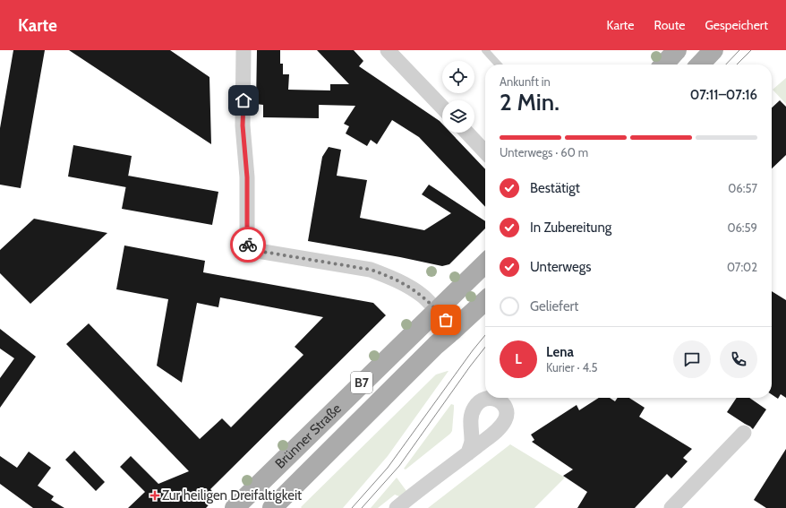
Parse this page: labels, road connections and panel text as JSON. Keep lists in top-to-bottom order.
{
  "streets": {
    "main road": ["B7", "Brünner Straße"]
  },
  "places": {
    "health": ["Zur heiligen Dreifaltigkeit"]
  },
  "page": {
    "header": "Karte",
    "nav": ["Karte", "Route", "Gespeichert"],
    "heading": ["2 Min.", "Ankunft in", "07:11–07:16"],
    "panel": ["Lena", "Kurier · 4.5"],
    "bar": "Unterwegs · 60 m",
    "list": [
      ["Bestätigt", "06:57"],
      ["In Zubereitung", "06:59"],
      ["Unterwegs", "07:02"],
      "Geliefert"
    ],
    "round": "L"
  }
}
